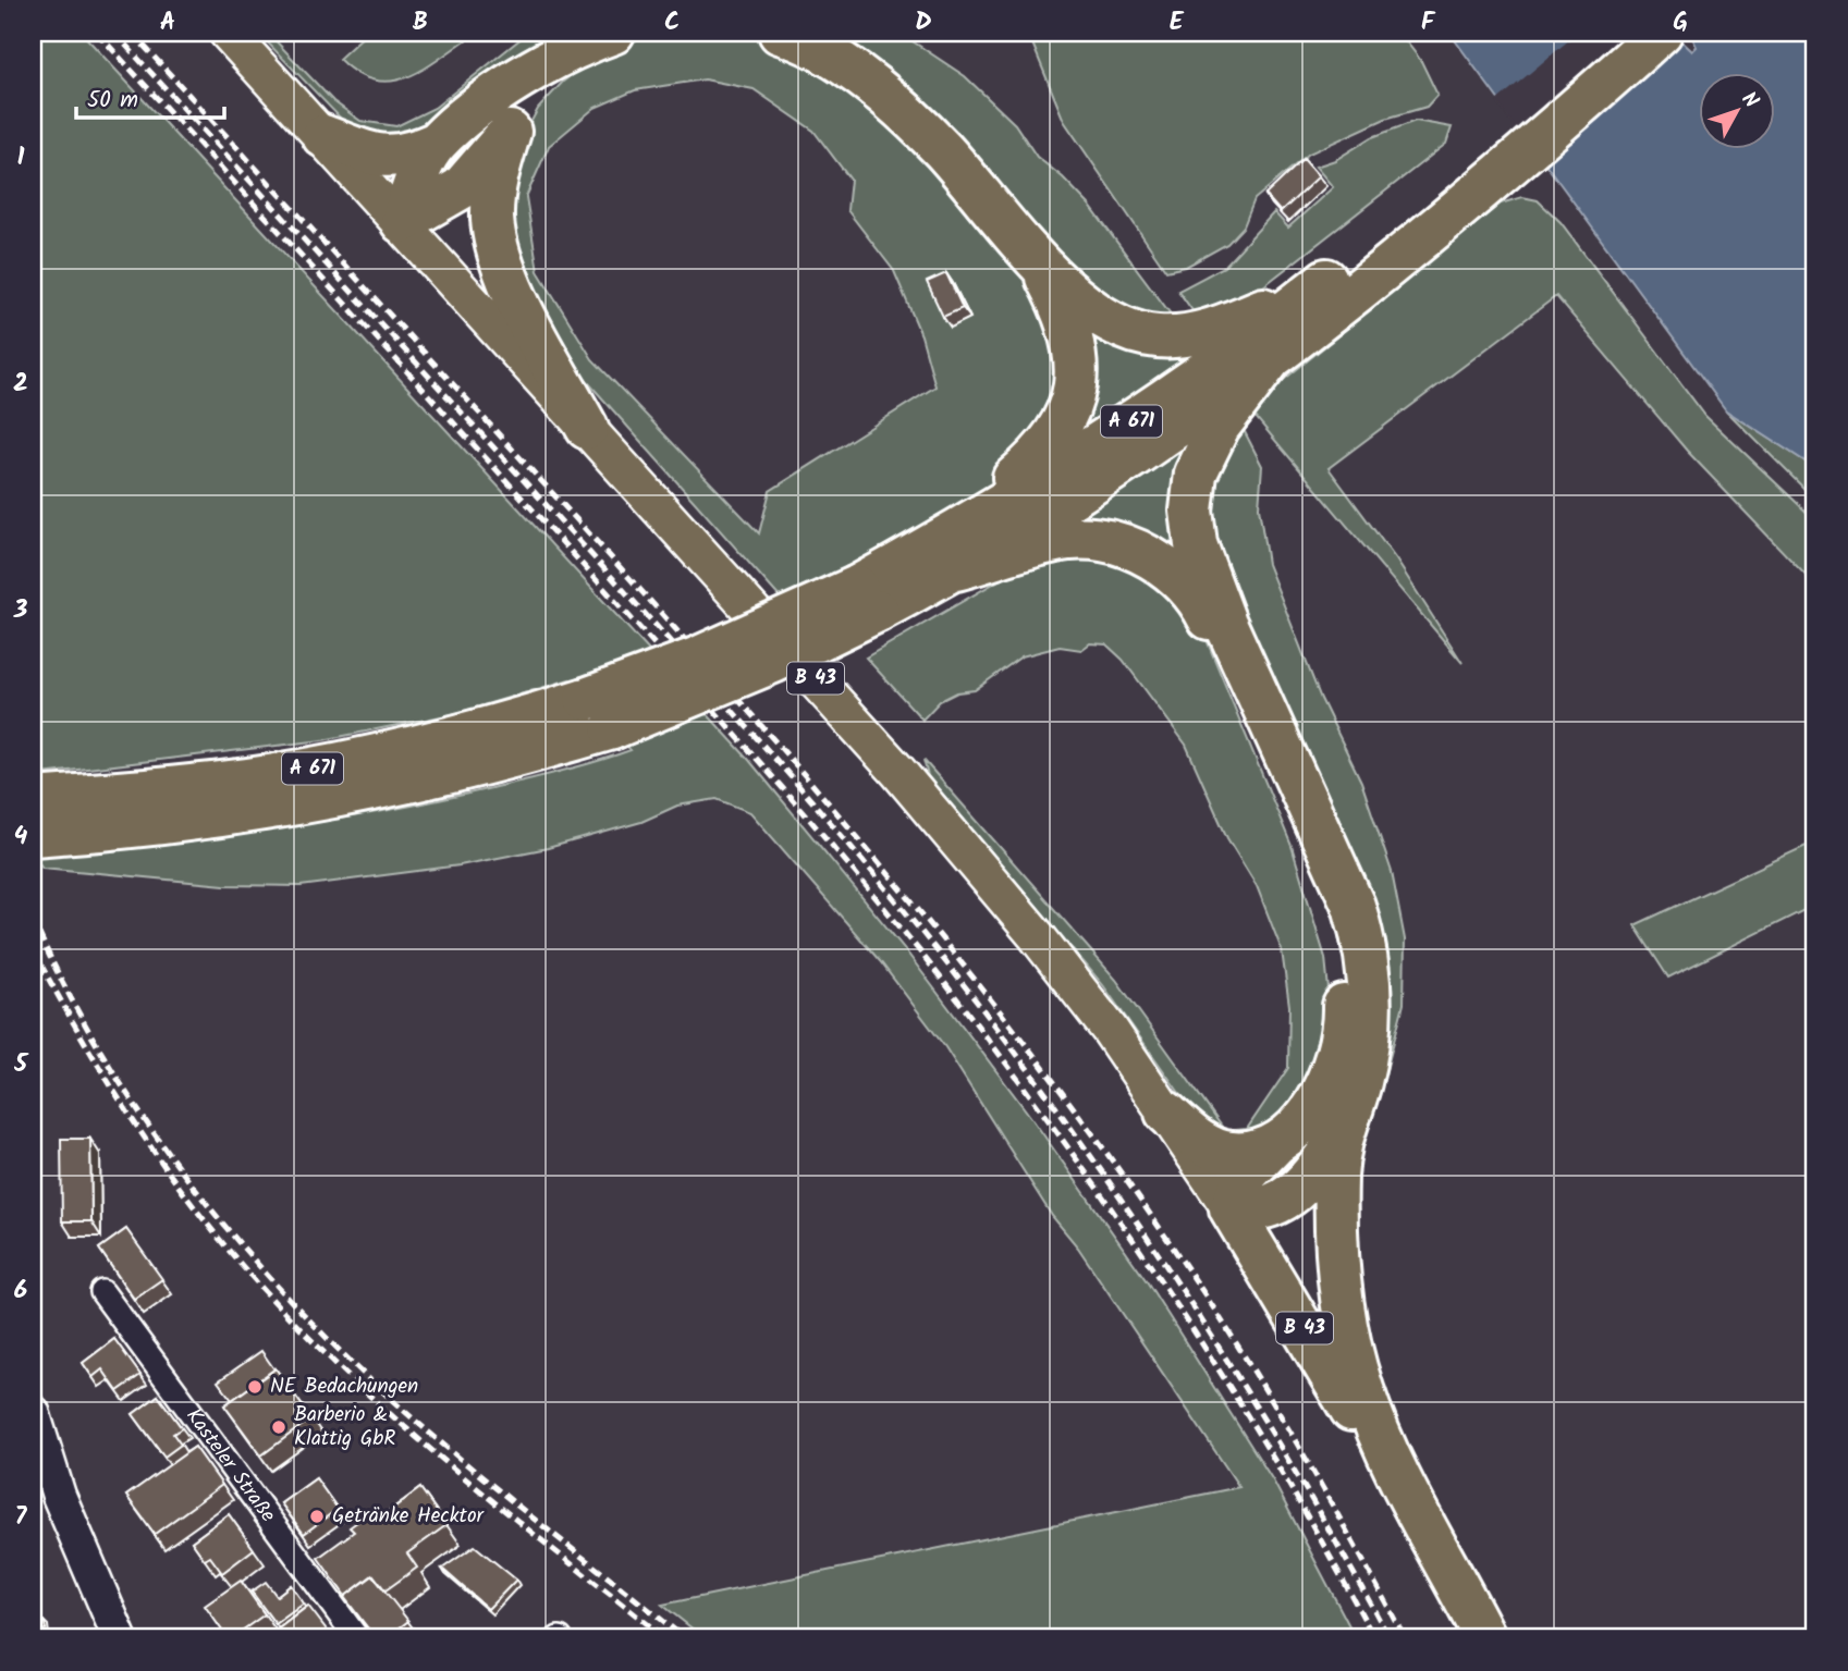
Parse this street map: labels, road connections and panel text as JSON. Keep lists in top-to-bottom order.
{
  "streets": {
    "highway": ["A 671", "B 43"],
    "street": ["Kasteler Straße"]
  },
  "places": ["NE Bedachungen", "Barberio & Klattig GbR", "Getränke Hecktor"],
  "scale_bar": "50 m",
  "north": "top right",
  "grid": {
    "columns": [
      "A",
      "B",
      "C",
      "D",
      "E",
      "F",
      "G"
    ],
    "rows": [
      "1",
      "2",
      "3",
      "4",
      "5",
      "6",
      "7"
    ]
  }
}
